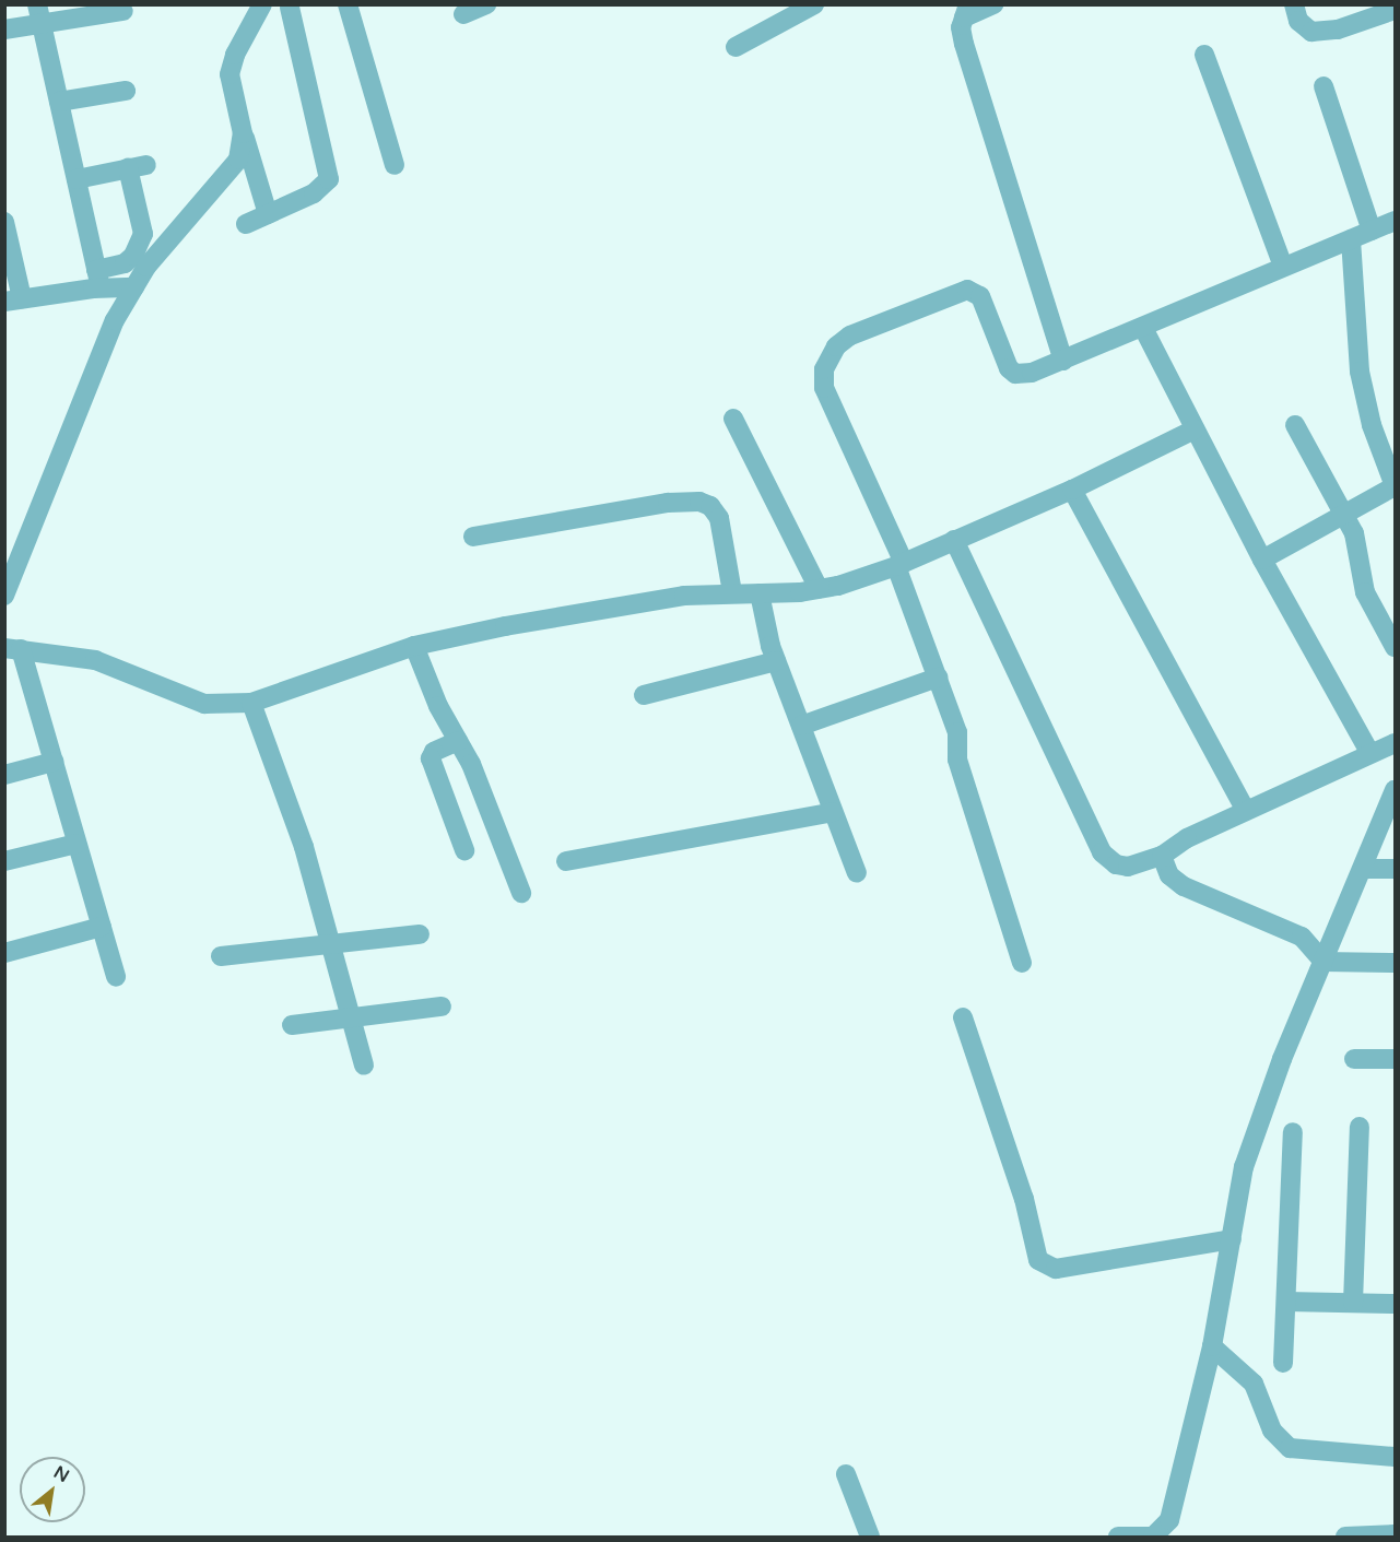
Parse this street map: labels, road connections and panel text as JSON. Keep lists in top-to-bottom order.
{
  "north": "top right"
}
